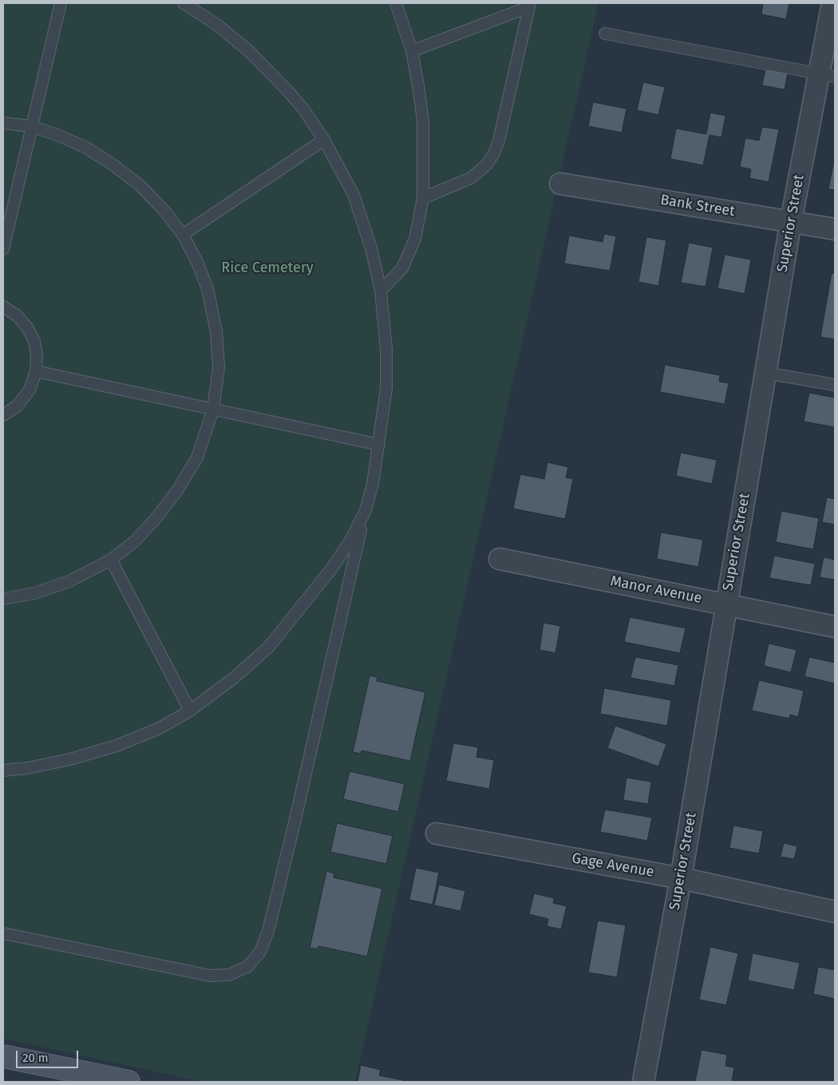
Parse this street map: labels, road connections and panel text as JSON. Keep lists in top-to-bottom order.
{
  "streets": {
    "street": [
      "Bank Street",
      "Superior Street",
      "Manor Avenue",
      "Gage Avenue"
    ]
  },
  "crossings": [
    ["Bank Street", "Superior Street"],
    ["Superior Street", "Manor Avenue"],
    ["Superior Street", "Gage Avenue"]
  ],
  "parks": ["Rice Cemetery"],
  "scale_bar": "20 m"
}
